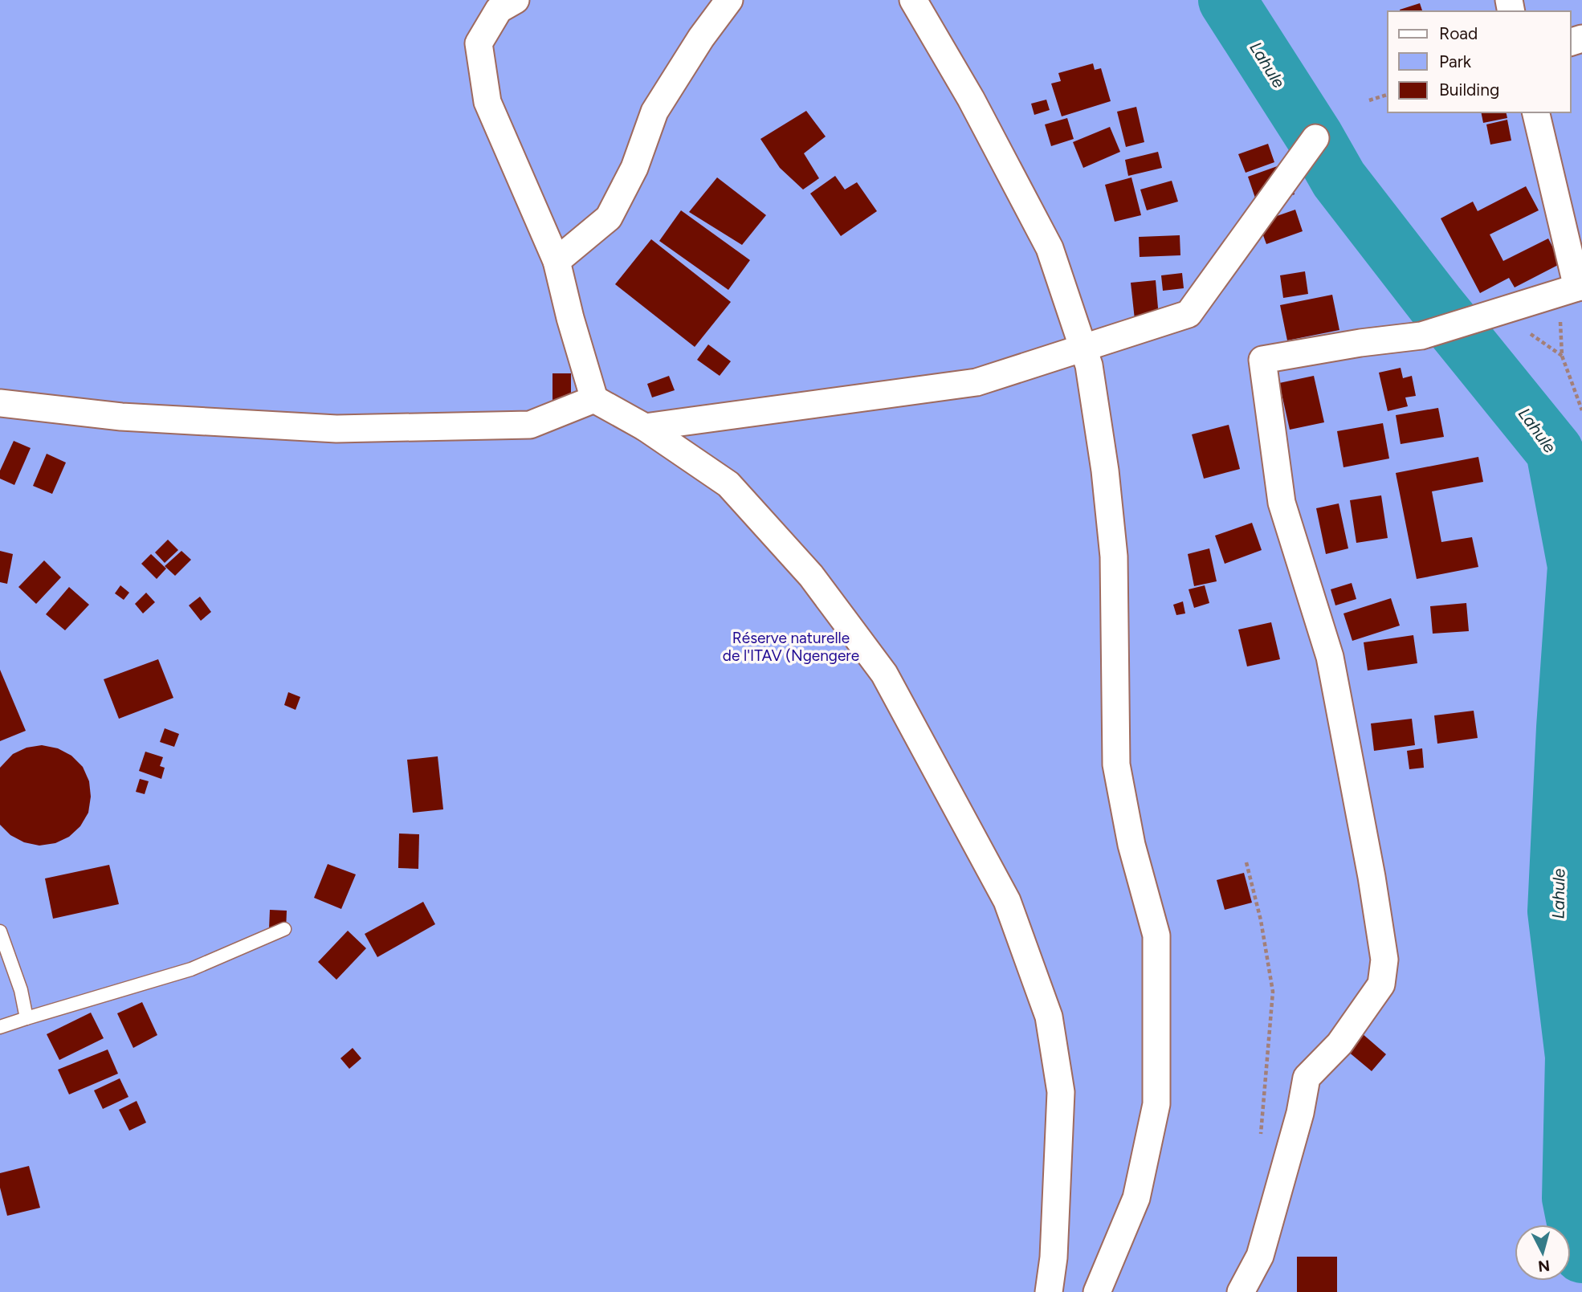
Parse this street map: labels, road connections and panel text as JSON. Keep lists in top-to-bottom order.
{
  "water": ["Lahule"],
  "parks": ["Réserve naturelle de l'ITAV (Ngengere"],
  "legend": ["Road", "Park", "Building"],
  "north": "bottom"
}
